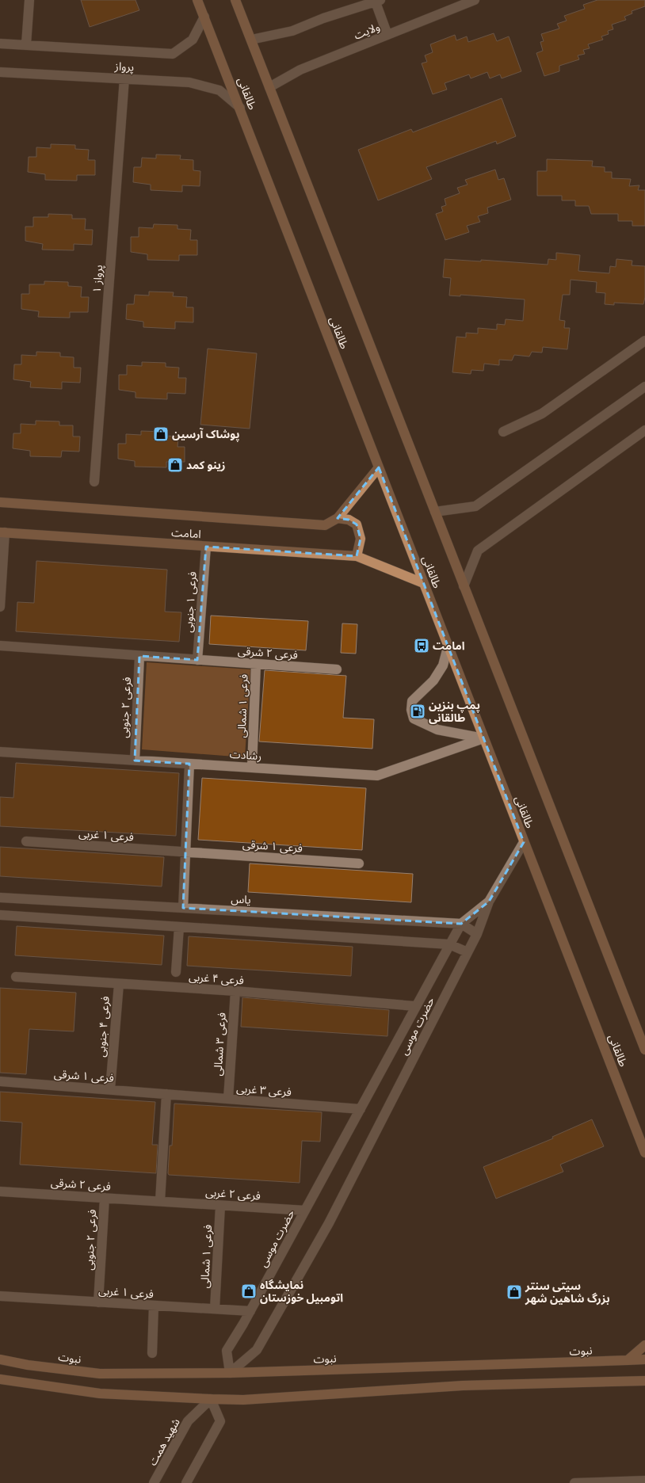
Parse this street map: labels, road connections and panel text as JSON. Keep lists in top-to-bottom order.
{
  "streets": {
    "main road": ["طالقانی", "امامت", "نبوت"],
    "street": [
      "ولایت",
      "پرواز",
      "پرواز ۱",
      "فرعی ۱ جنوبی",
      "فرعی ۲ شرقی",
      "فرعی ۱ شمالی",
      "فرعی ۲ جنوبی",
      "رشادت",
      "فرعی ۱ غربی",
      "فرعی ۱ شرقی",
      "یاس",
      "فرعی ۴ غربی",
      "حضرت موسی",
      "فرعی ۴ جنوبی",
      "فرعی ۳ شمالی",
      "فرعی ۳ غربی",
      "فرعی ۲ غربی",
      "فرعی ۱‍ شمالی",
      "شهید همت"
    ]
  },
  "crossings": [
    ["ولایت", "طالقانی"],
    ["پرواز", "طالقانی"],
    ["پرواز", "پرواز ۱"],
    ["طالقانی", "امامت"],
    ["طالقانی", "رشادت"],
    ["طالقانی", "حضرت موسی"],
    ["امامت", "فرعی ۱ جنوبی"],
    ["فرعی ۱ جنوبی", "فرعی ۲ شرقی"],
    ["فرعی ۲ شرقی", "فرعی ۱ شمالی"],
    ["فرعی ۲ شرقی", "فرعی ۲ جنوبی"],
    ["فرعی ۲ شرقی", "فرعی ۲ غربی"],
    ["فرعی ۱ شمالی", "رشادت"],
    ["فرعی ۲ جنوبی", "رشادت"],
    ["فرعی ۲ جنوبی", "فرعی ۱ غربی"],
    ["فرعی ۱ غربی", "فرعی ۱ شرقی"],
    ["فرعی ۱ غربی", "حضرت موسی"],
    ["فرعی ۱ غربی", "فرعی ۱‍ شمالی"],
    ["فرعی ۱ شرقی", "فرعی ۴ جنوبی"],
    ["فرعی ۱ شرقی", "فرعی ۳ غربی"],
    ["یاس", "حضرت موسی"],
    ["فرعی ۴ غربی", "حضرت موسی"],
    ["فرعی ۴ غربی", "فرعی ۴ جنوبی"],
    ["فرعی ۴ غربی", "فرعی ۳ شمالی"],
    ["حضرت موسی", "فرعی ۳ غربی"],
    ["حضرت موسی", "فرعی ۲ غربی"],
    ["حضرت موسی", "نبوت"],
    ["فرعی ۳ شمالی", "فرعی ۳ غربی"],
    ["فرعی ۲ غربی", "فرعی ۱‍ شمالی"]
  ],
  "places": {
    "shop": [
      "پوشاک آرسین",
      "زینو کمد",
      "نمایشگاه اتومبیل خوزستان",
      "سیتی سنتر بزرگ شاهین شهر"
    ],
    "bus stop": ["امامت"],
    "fuel station": ["پمپ بنزین طالقانی"]
  }
}
